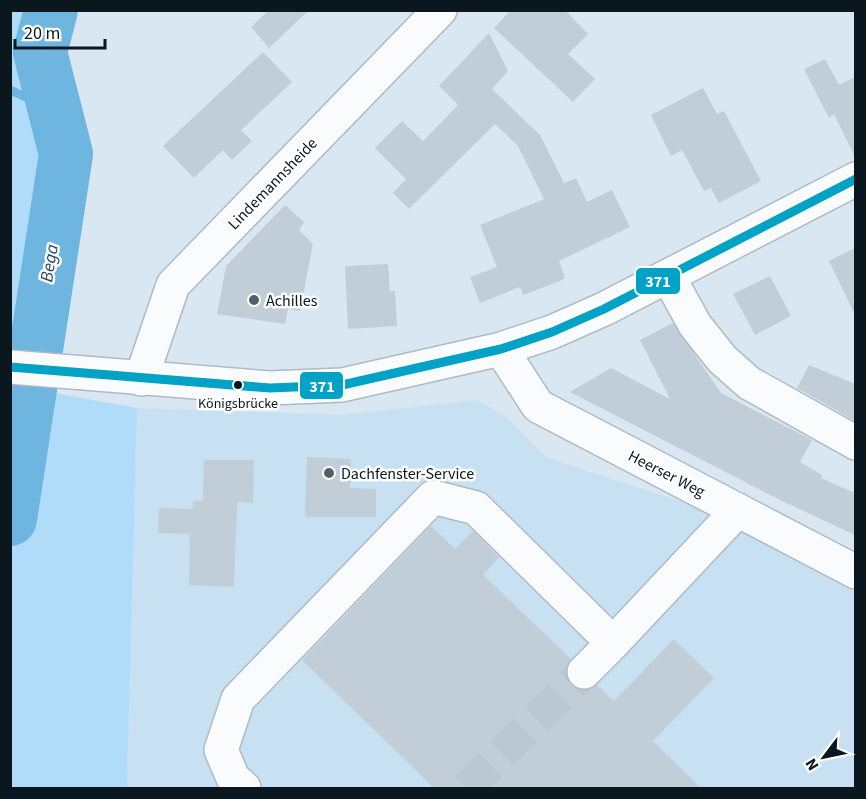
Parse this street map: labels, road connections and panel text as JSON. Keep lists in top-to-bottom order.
{
  "streets": {
    "street": ["Lindemannsheide", "Heerser Weg"]
  },
  "water": ["Bega"],
  "places": ["Achilles", "Königsbrücke", "Dachfenster-Service"],
  "lines": ["transit line 371"],
  "scale_bar": "20 m",
  "north": "bottom left"
}
